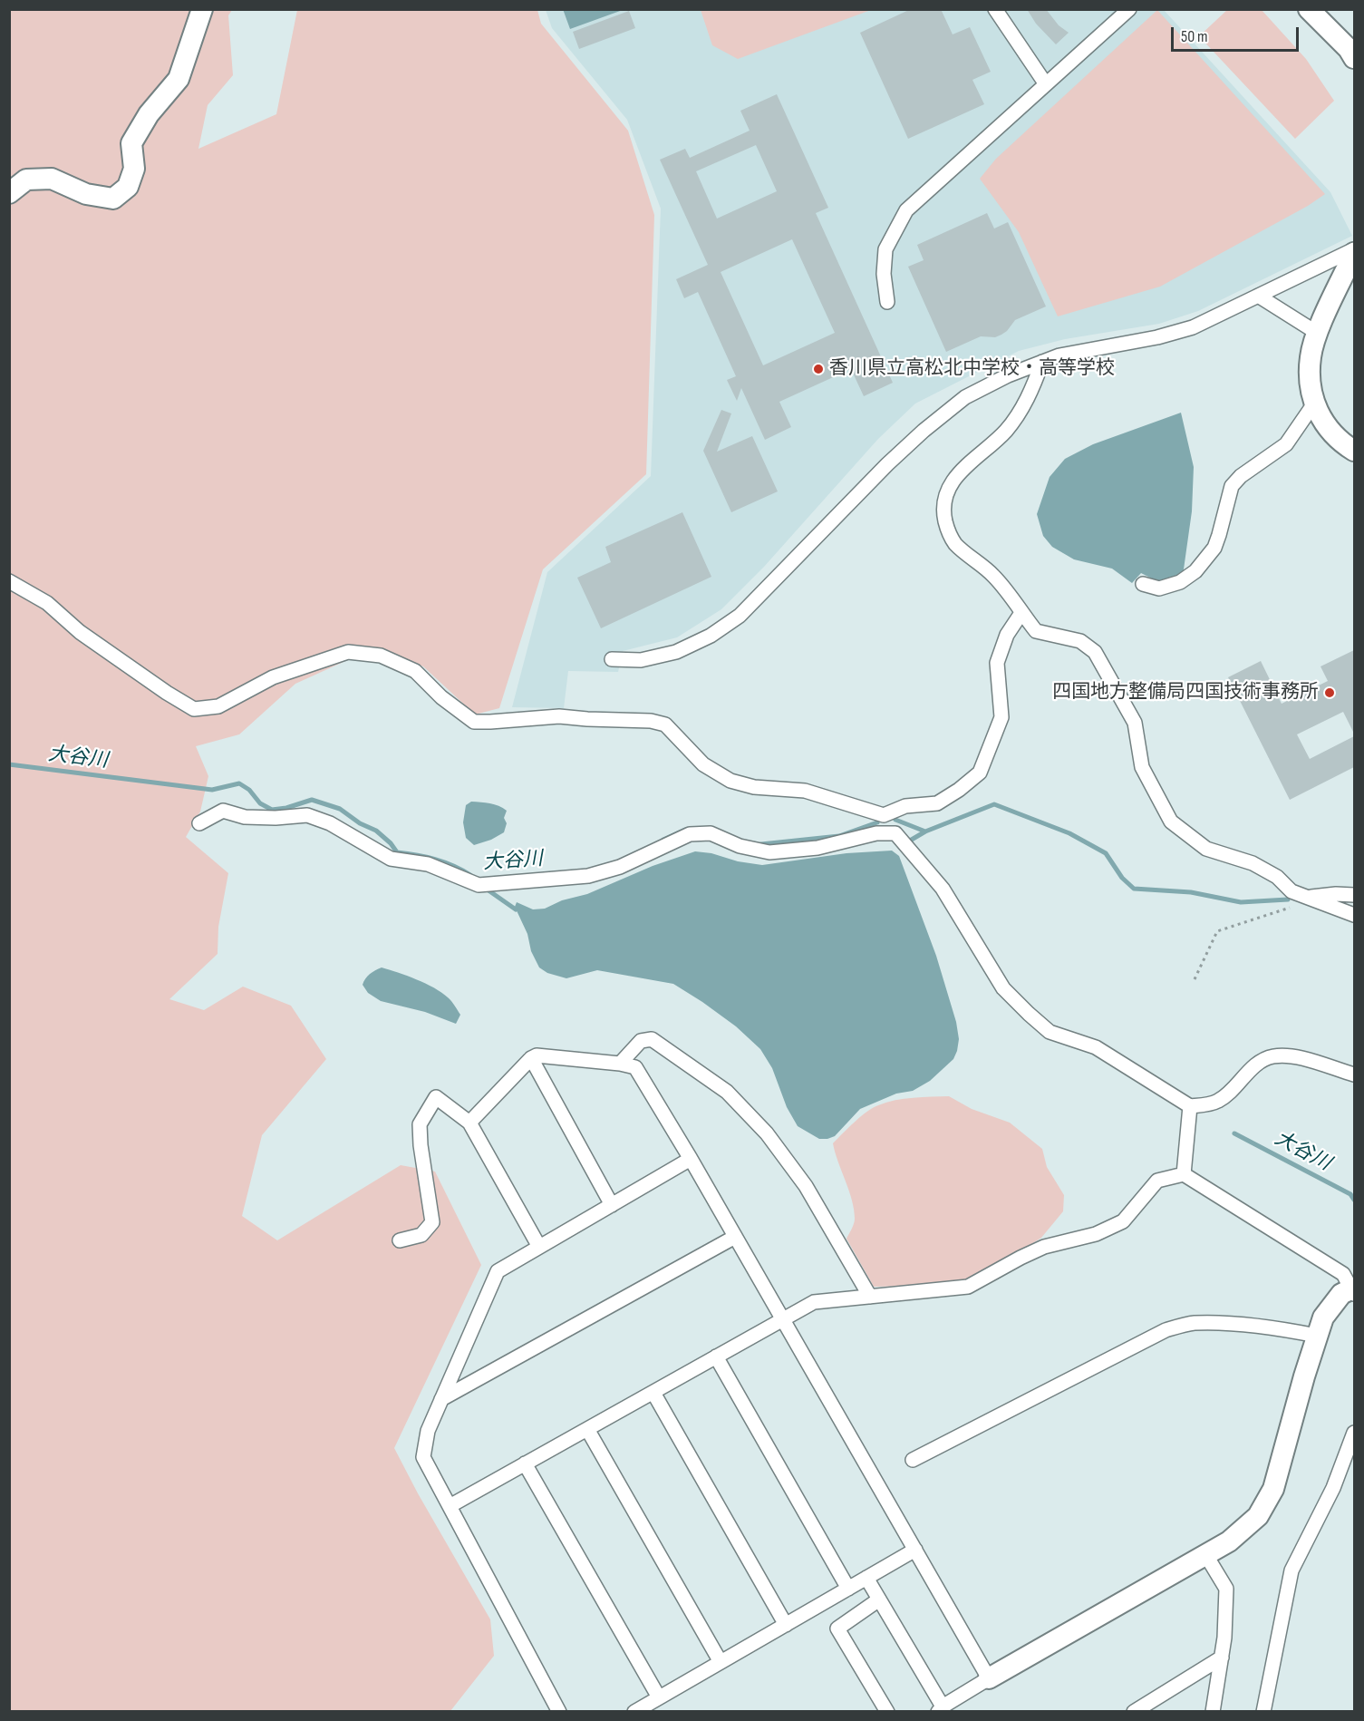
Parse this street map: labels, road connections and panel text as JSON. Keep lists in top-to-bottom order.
{
  "water": ["大谷川"],
  "places": ["香川県立高松北中学校・高等学校", "四国地方整備局四国技術事務所"],
  "scale_bar": "50 m"
}
